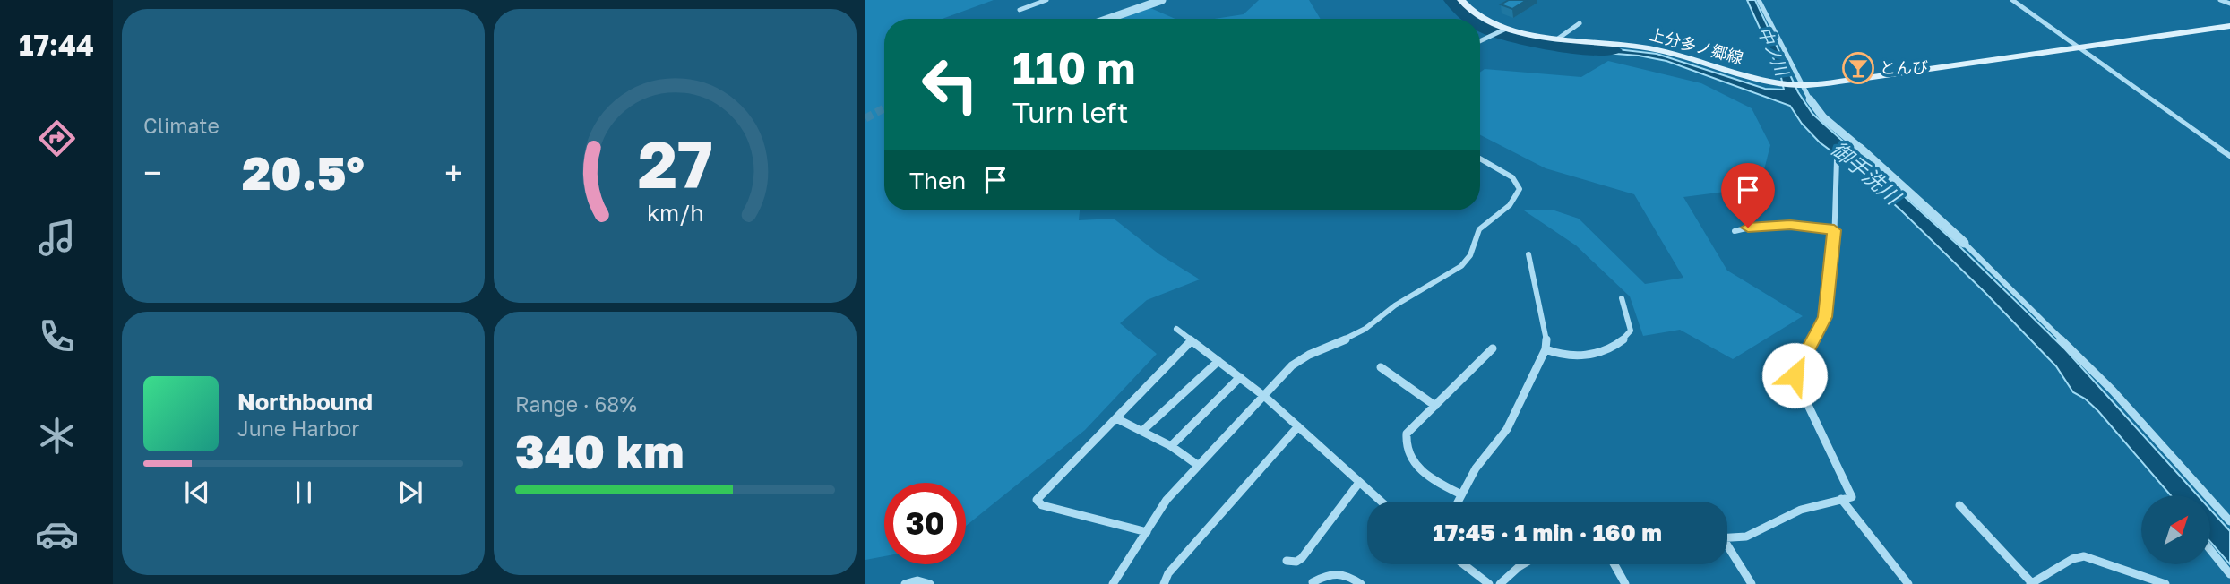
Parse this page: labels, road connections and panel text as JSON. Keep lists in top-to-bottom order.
{
  "streets": {
    "main road": ["上分多ノ郷線"]
  },
  "water": ["中ノ川", "御手洗川"],
  "places": {
    "bar": ["とんび"]
  },
  "north": "top right",
  "page": {
    "tabs": "17:44",
    "tile": [
      "Climate",
      ["Range · 68%", "340 km"]
    ],
    "turn": ["110 m", "Turn left"],
    "heat": ["−", "20.5°", "+"],
    "then": "Then",
    "song": ["Northbound", "June Harbor"],
    "limit": "30",
    "trip": "17:45 · 1 min · 160 m",
    "gauge": ["27", "km/h"]
  }
}
